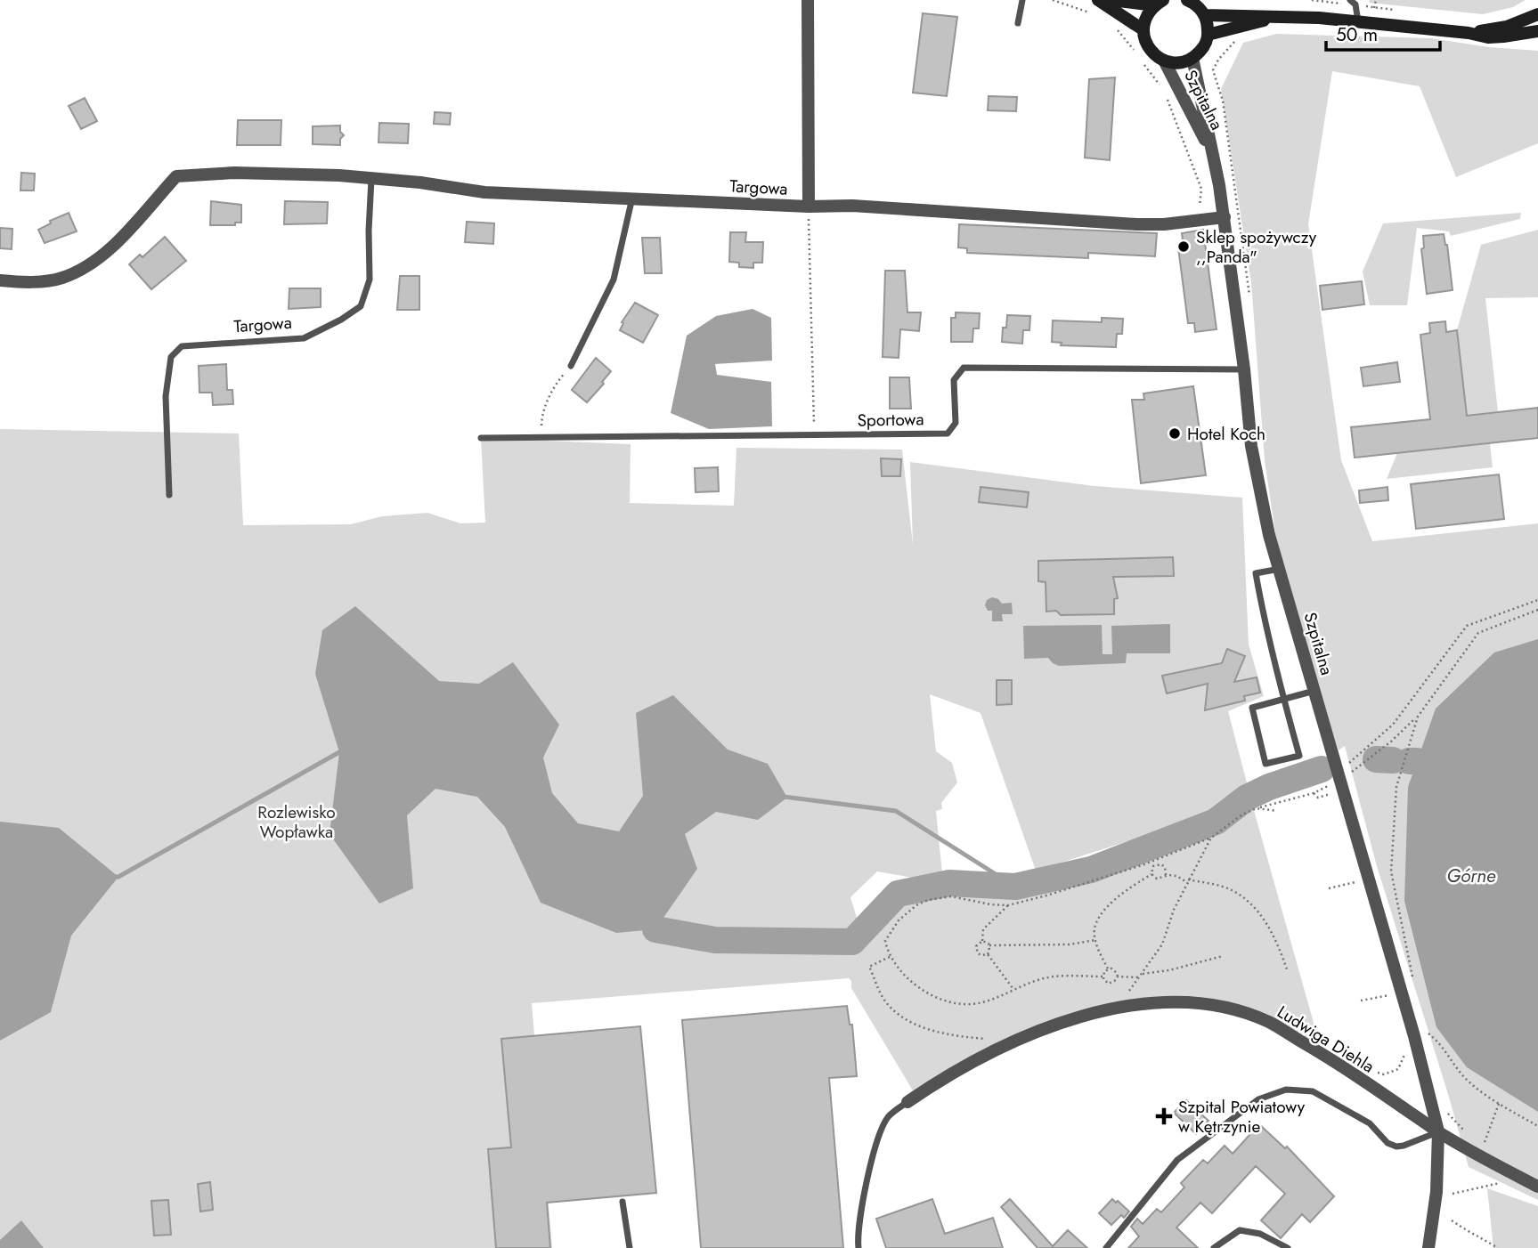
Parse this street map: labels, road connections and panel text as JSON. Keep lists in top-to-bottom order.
{
  "streets": {
    "street": ["Szpitalna", "Targowa", "Ludwiga Diehla"],
    "lane": ["Sportowa"]
  },
  "crossings": [
    ["Szpitalna", "Targowa"],
    ["Szpitalna", "Sportowa"],
    ["Szpitalna", "Ludwiga Diehla"]
  ],
  "water": ["Górne"],
  "parks": ["Rozlewisko Wopławka"],
  "places": {
    "other": ["Sklep spożywczy ,,Panda\"", "Hotel Koch"],
    "health": ["Szpital Powiatowy w Kętrzynie"]
  },
  "scale_bar": "50 m"
}
